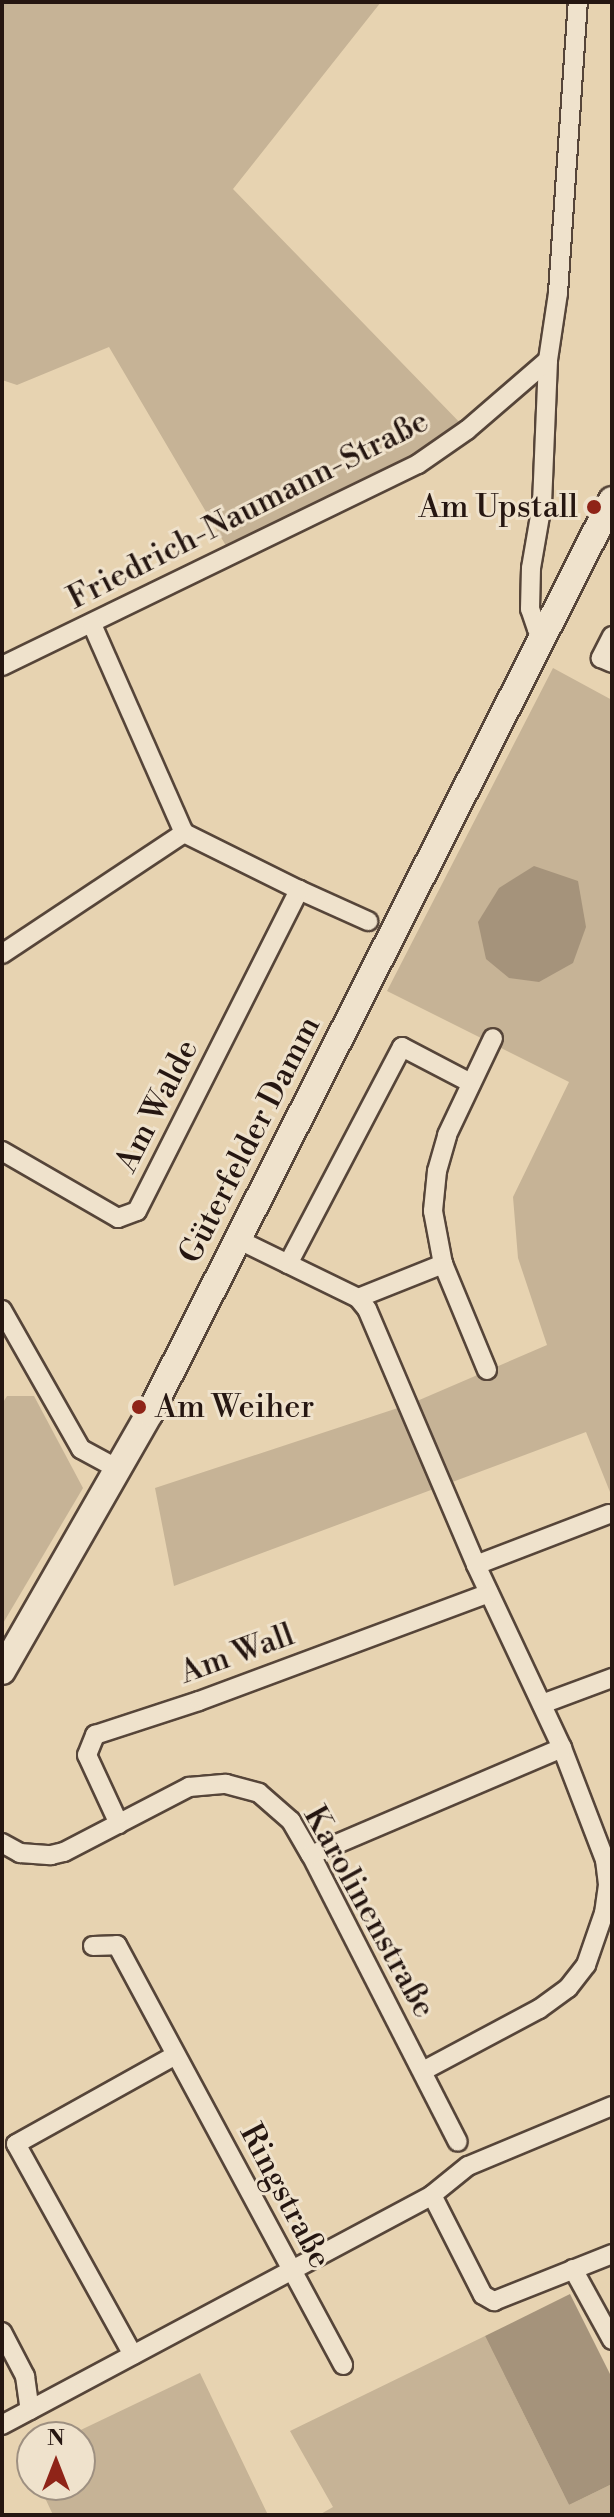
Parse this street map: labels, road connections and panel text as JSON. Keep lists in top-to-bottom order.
{
  "streets": {
    "street": [
      "Friedrich-Naumann-Straße",
      "Am Walde",
      "Güterfelder Damm",
      "Am Wall",
      "Karolinenstraße",
      "Ringstraße"
    ]
  },
  "crossings": [
    ["Am Wall", "Karolinenstraße"]
  ],
  "places": ["Am Upstall", "Am Weiher"],
  "north": "top"
}
